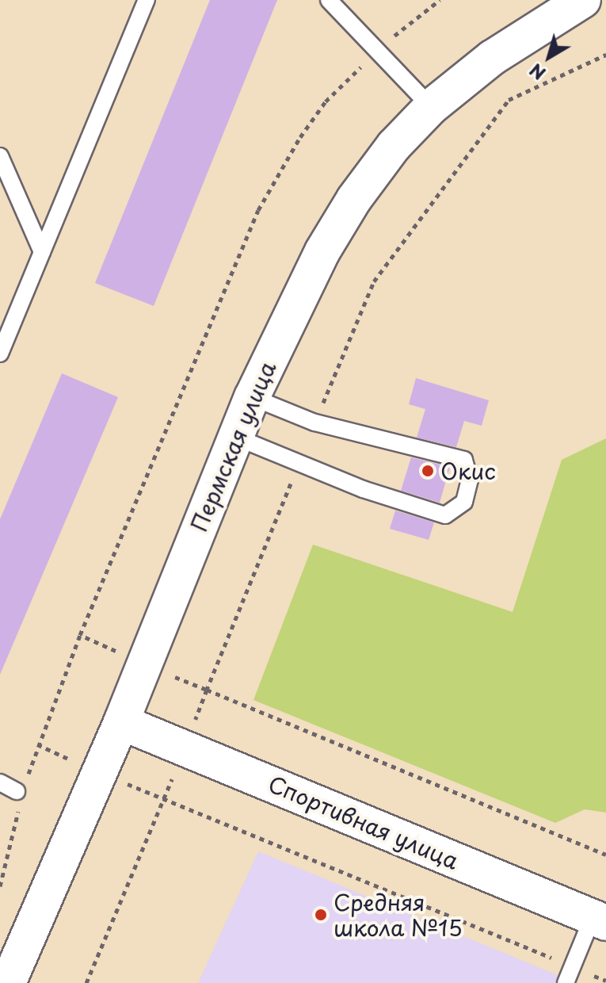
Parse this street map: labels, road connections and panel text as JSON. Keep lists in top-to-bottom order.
{
  "streets": {
    "street": ["Пермская улица", "Спортивная улица"]
  },
  "crossings": [
    ["Пермская улица", "Спортивная улица"]
  ],
  "places": ["Окис", "Средняя школа №15"],
  "north": "bottom left"
}
